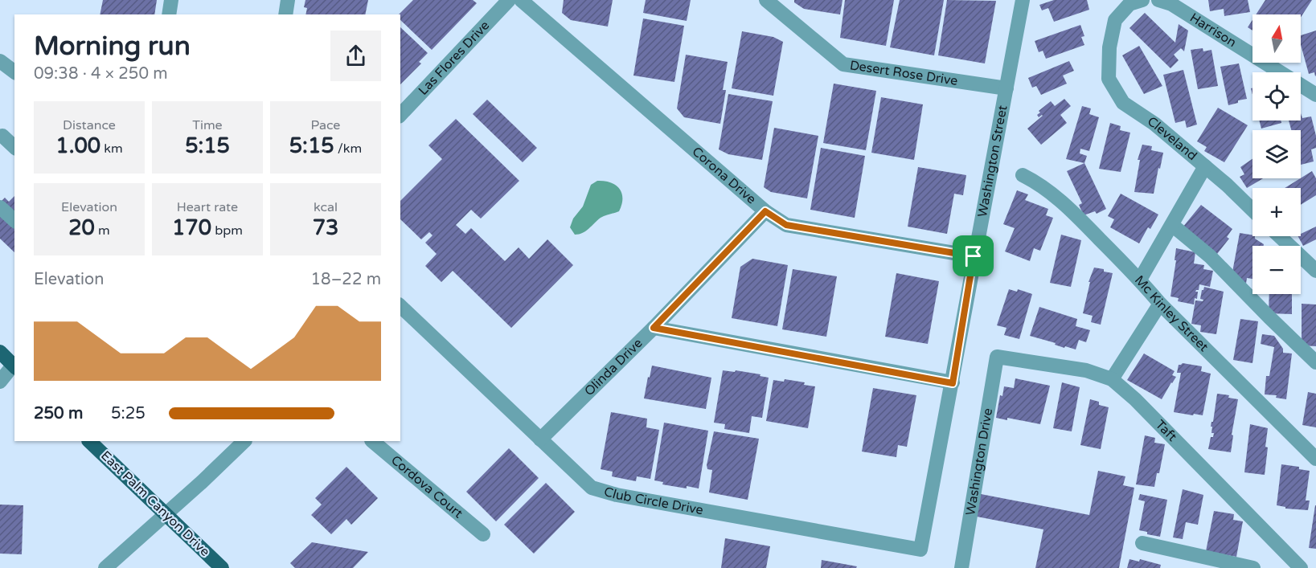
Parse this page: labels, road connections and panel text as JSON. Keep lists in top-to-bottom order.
{
  "streets": {
    "main road": ["East Palm Canyon Drive"],
    "street": [
      "Harrison",
      "Las Flores Drive",
      "Desert Rose Drive",
      "Cleveland",
      "Washington Street",
      "Corona Drive",
      "Mc Kinley Street",
      "Olinda Drive",
      "Taft",
      "Washington Drive",
      "Cordova Court",
      "Club Circle Drive"
    ]
  },
  "crossings": [
    ["Desert Rose Drive", "Washington Street"],
    ["Washington Street", "Corona Drive"],
    ["Washington Street", "Club Circle Drive"],
    ["Corona Drive", "Olinda Drive"],
    ["Olinda Drive", "Club Circle Drive"],
    ["Taft", "Washington Drive"]
  ],
  "north": "top",
  "page": {
    "map_buttons": ["+", "−"],
    "heading": ["Morning run", "09:38 · 4 × 250 m"],
    "stats": [
      ["Distance", "1.00 km"],
      ["Time", "5:15"],
      ["Pace", "5:15 /km"],
      ["Elevation", "20 m"],
      ["Heart rate", "170 bpm"],
      ["kcal", "73"]
    ],
    "chart": ["Elevation", "18–22 m"],
    "list": [
      {
        "name": "250 m",
        "note": "5:25"
      }
    ]
  }
}
